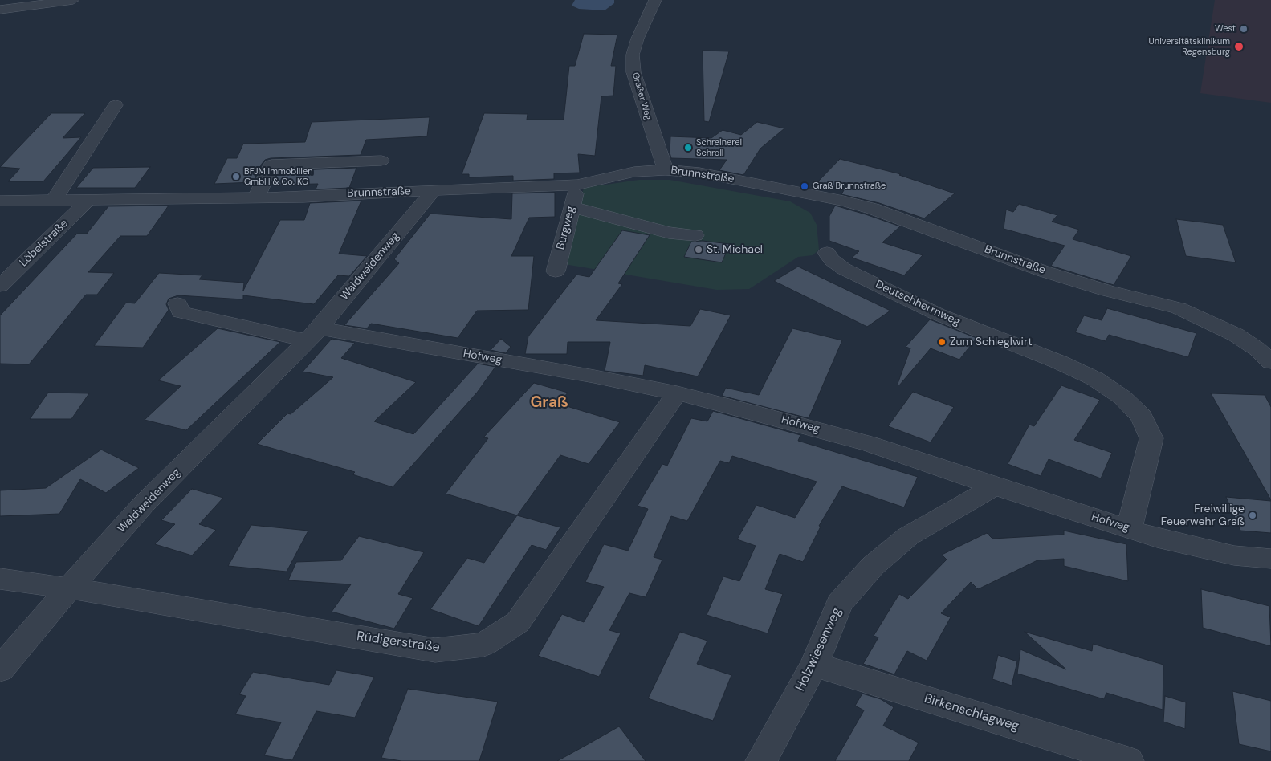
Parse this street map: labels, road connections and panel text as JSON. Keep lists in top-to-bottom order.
{
  "streets": {
    "street": [
      "Graßer Weg",
      "Brunnstraße",
      "Burgweg",
      "Löbelstraße",
      "Waldweidenweg",
      "Deutschherrnweg",
      "Hofweg",
      "Rüdigerstraße",
      "Holzwiesenweg",
      "Birkenschlagweg"
    ]
  },
  "crossings": [
    ["Graßer Weg", "Brunnstraße"],
    ["Brunnstraße", "Burgweg"],
    ["Brunnstraße", "Löbelstraße"],
    ["Brunnstraße", "Waldweidenweg"],
    ["Waldweidenweg", "Hofweg"],
    ["Waldweidenweg", "Rüdigerstraße"],
    ["Deutschherrnweg", "Hofweg"],
    ["Hofweg", "Rüdigerstraße"],
    ["Hofweg", "Holzwiesenweg"],
    ["Holzwiesenweg", "Birkenschlagweg"]
  ],
  "districts": ["Graß"],
  "places": [
    "West",
    "Universitätsklinikum Regensburg",
    "Schreinerei Schroll",
    "BFJM Immobilien GmbH & Co. KG",
    "Graß Brunnstraße",
    "St. Michael",
    "Zum Schleglwirt",
    "Freiwillige Feuerwehr Graß"
  ]
}
